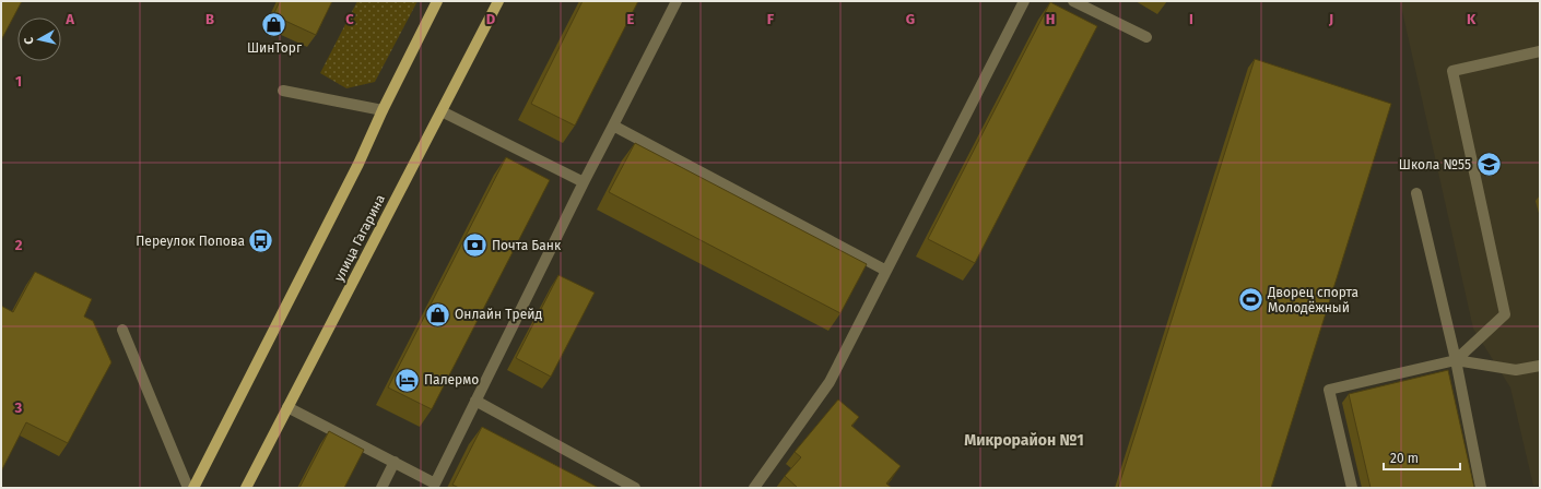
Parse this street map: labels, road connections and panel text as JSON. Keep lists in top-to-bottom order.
{
  "streets": {
    "main road": ["улица Гагарина"]
  },
  "districts": ["Микрорайон №1"],
  "places": {
    "shop": ["ШинТорг", "Онлайн Трейд"],
    "school or university": ["Школа №55"],
    "bus stop": ["Переулок Попова"],
    "bank": ["Почта Банк"],
    "sports": ["Дворец спорта Молодёжный"],
    "hotel": ["Палермо"]
  },
  "scale_bar": "20 m",
  "north": "left",
  "grid": {
    "columns": [
      "A",
      "B",
      "C",
      "D",
      "E",
      "F",
      "G",
      "H",
      "I",
      "J",
      "K"
    ],
    "rows": ["1", "2", "3"]
  }
}
